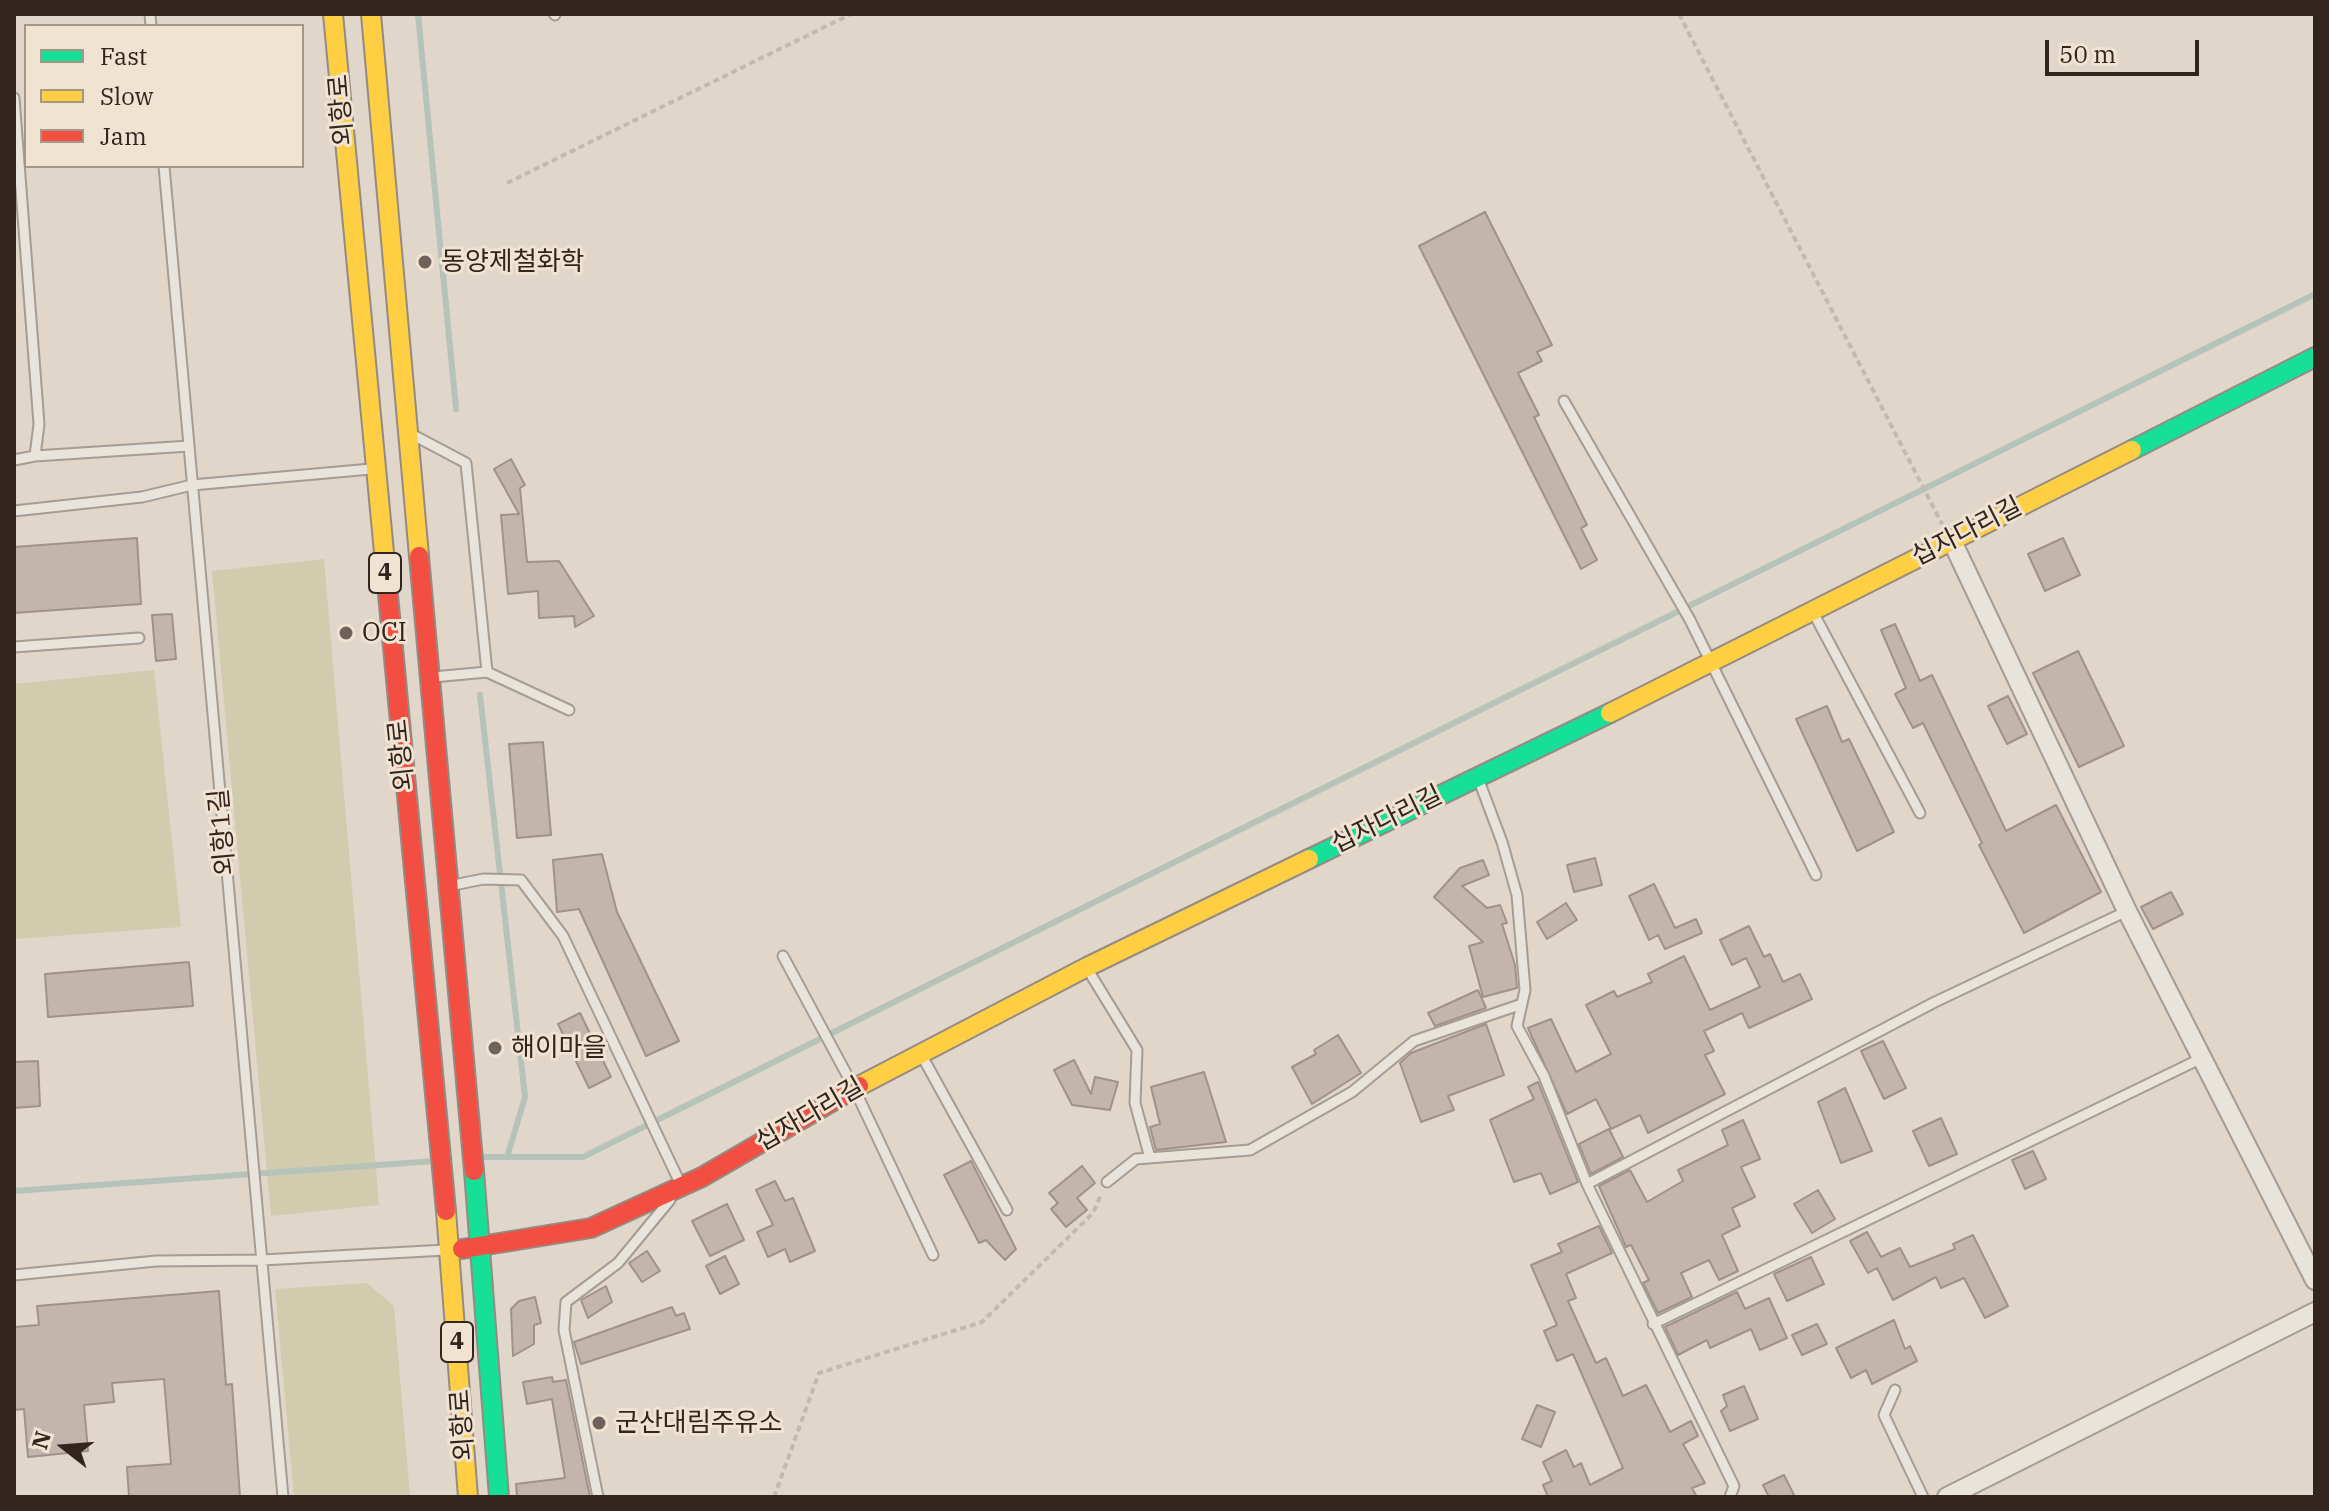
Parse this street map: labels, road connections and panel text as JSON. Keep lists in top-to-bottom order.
{
  "streets": {
    "main road": ["외항로", "십자다리길", "4"],
    "lane": ["외항1길"]
  },
  "crossings": [
    ["외항로", "십자다리길"]
  ],
  "places": [
    "동양제철화학",
    "OCI",
    "해이마을",
    "군산대림주유소"
  ],
  "legend": ["Fast", "Slow", "Jam"],
  "scale_bar": "50 m",
  "north": "left"
}
